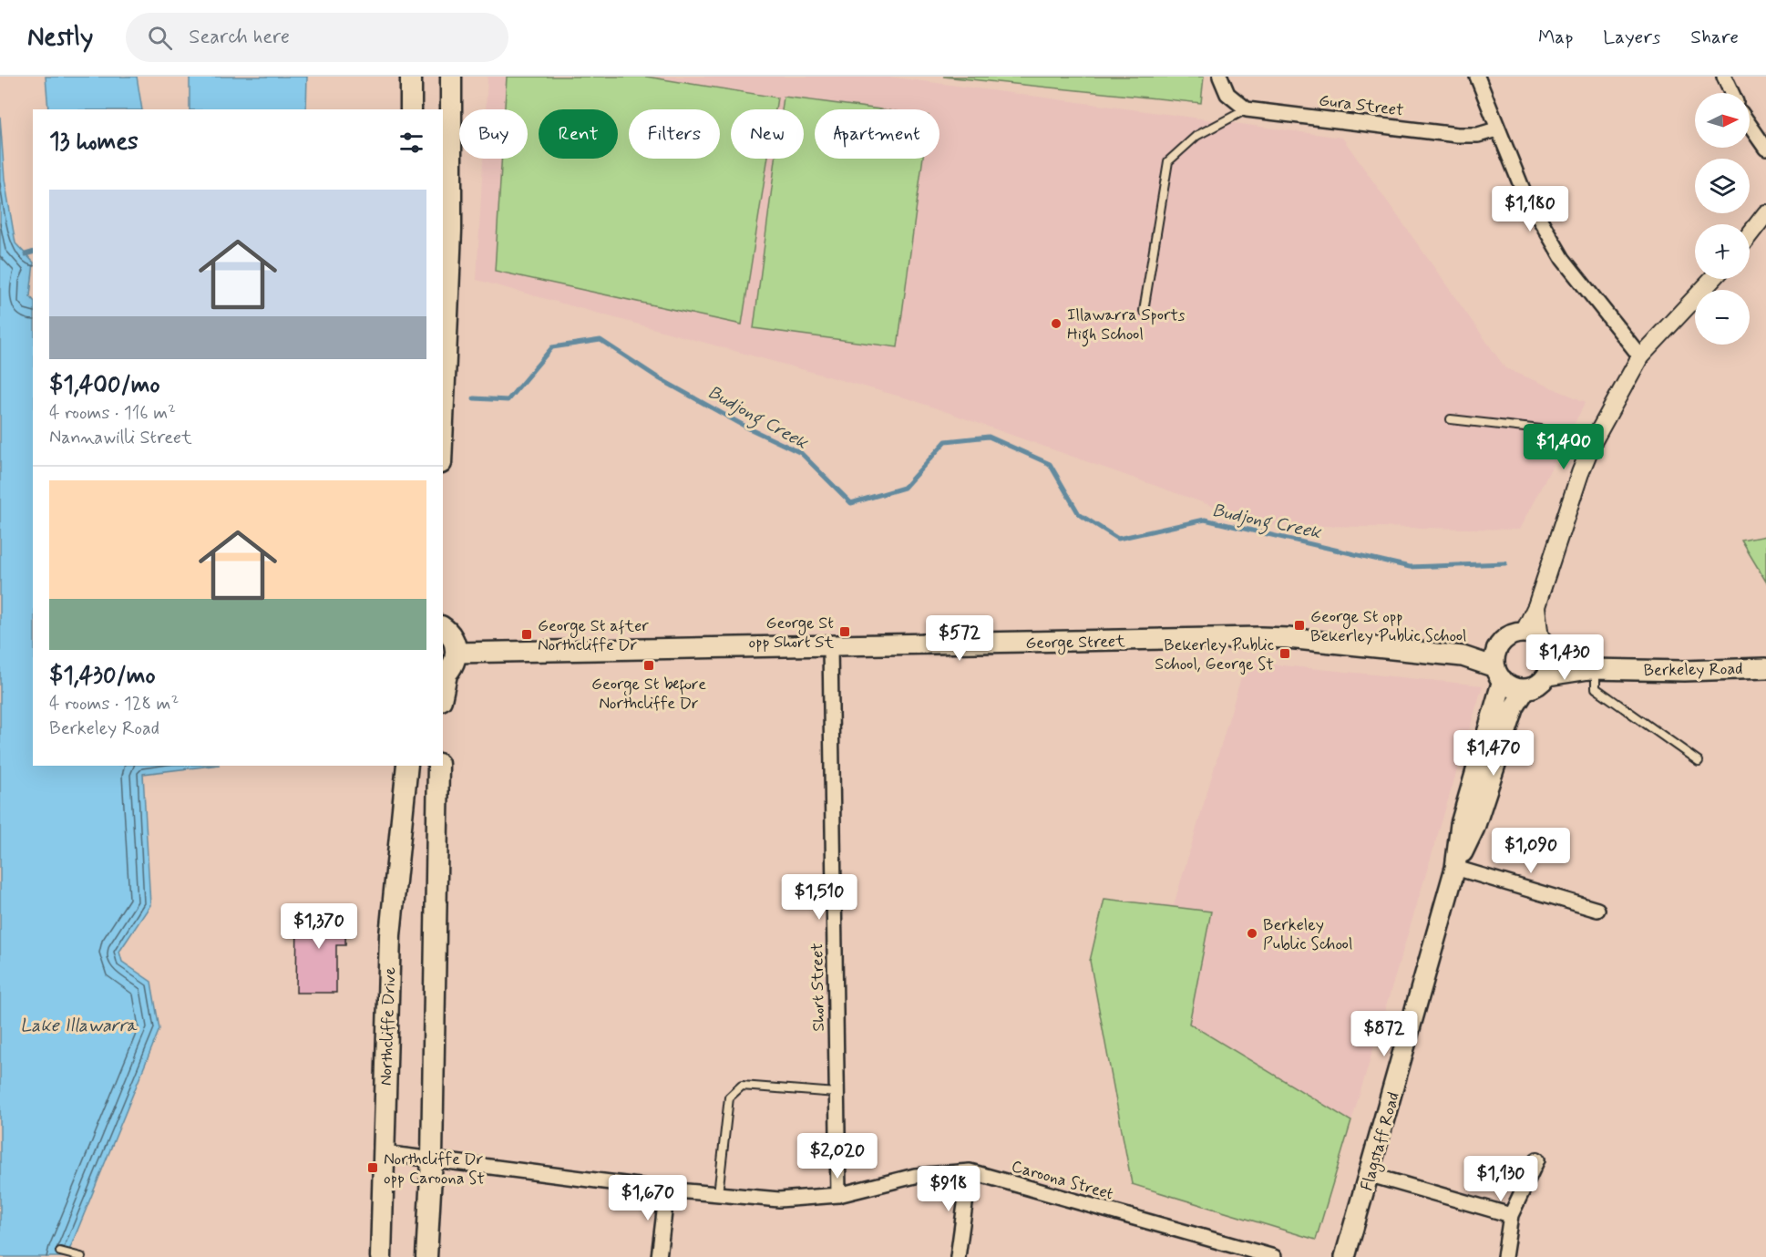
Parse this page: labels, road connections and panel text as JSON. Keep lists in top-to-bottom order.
{
  "streets": {
    "main road": [
      "George Street",
      "Berkeley Road",
      "Northcliffe Drive",
      "Flagstaff Road"
    ],
    "street": ["Gura Street", "Short Street", "Caroona Street"]
  },
  "crossings": [
    ["George Street", "Berkeley Road"],
    ["George Street", "Short Street"],
    ["George Street", "Flagstaff Road"],
    ["Berkeley Road", "Flagstaff Road"],
    ["Short Street", "Caroona Street"],
    ["Northcliffe Drive", "Caroona Street"]
  ],
  "water": ["Budjong Creek", "Lake Illawarra"],
  "places": {
    "other": ["Illawarra Sports High School", "Berkeley Public School"],
    "transit": [
      "George St opp Bekerley Public School",
      "George St opp Short St",
      "George St after Northcliffe Dr",
      "Bekerley Public School, George St",
      "George St before Northcliffe Dr",
      "Northcliffe Dr opp Caroona St"
    ]
  },
  "north": "right",
  "page": {
    "header": "Nestly",
    "search": "Search here",
    "nav": ["Map", "Layers", "Share"],
    "map_buttons": ["+", "−"],
    "chip": [
      "Buy",
      "Rent",
      "Filters",
      "New",
      "Apartment"
    ],
    "heading": "13 homes",
    "list": [
      {
        "name": "$1,400/mo",
        "note": "4 rooms · 116 m² · Nannawilli Street"
      },
      {
        "name": "$1,430/mo",
        "note": "4 rooms · 128 m² · Berkeley Road"
      }
    ],
    "price": [
      "$1,180",
      "$1,400",
      "$572",
      "$1,430",
      "$1,470",
      "$1,090",
      "$1,510",
      "$1,370",
      "$872",
      "$2,020",
      "$1,130",
      "$918",
      "$1,670"
    ]
  }
}
